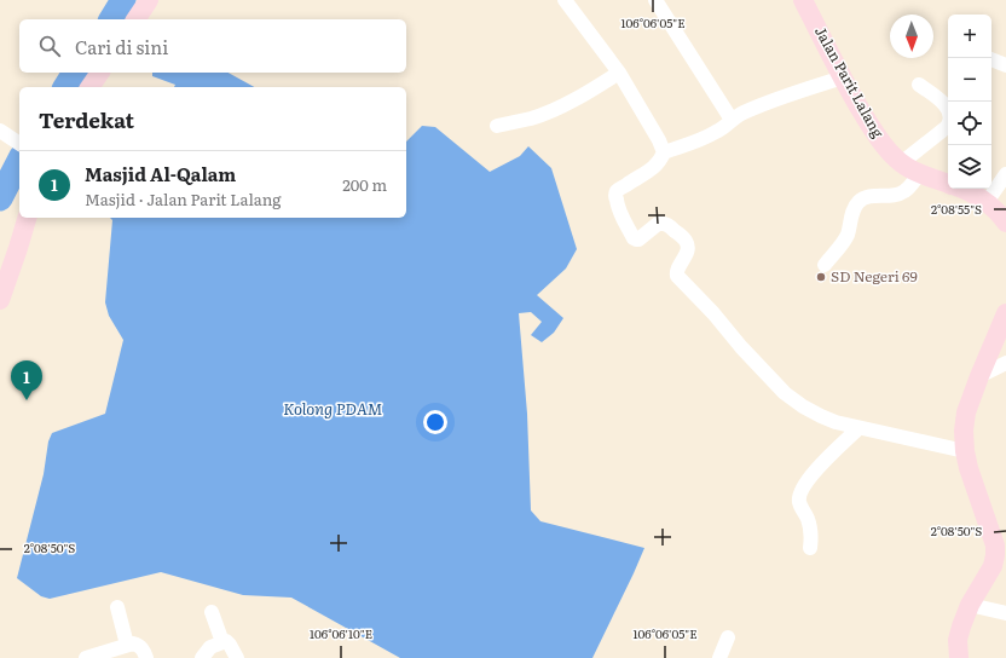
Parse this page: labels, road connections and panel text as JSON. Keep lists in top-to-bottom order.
{
  "streets": {
    "street": ["Jalan Parit Lalang"]
  },
  "water": ["Kolong PDAM"],
  "places": ["SD Negeri 69"],
  "north": "bottom",
  "page": {
    "map_buttons": ["+", "−"],
    "search": "Cari di sini",
    "heading": "Terdekat",
    "list": [
      {
        "mark": "1",
        "name": "Masjid Al-Qalam",
        "note": "Masjid · Jalan Parit Lalang",
        "value": "200 m"
      }
    ],
    "pins": "1"
  },
  "coordinates": [
    "106°06'05\"E",
    "2°08'55\"S",
    "2°08'50\"S",
    "106°06'10\"E"
  ]
}
